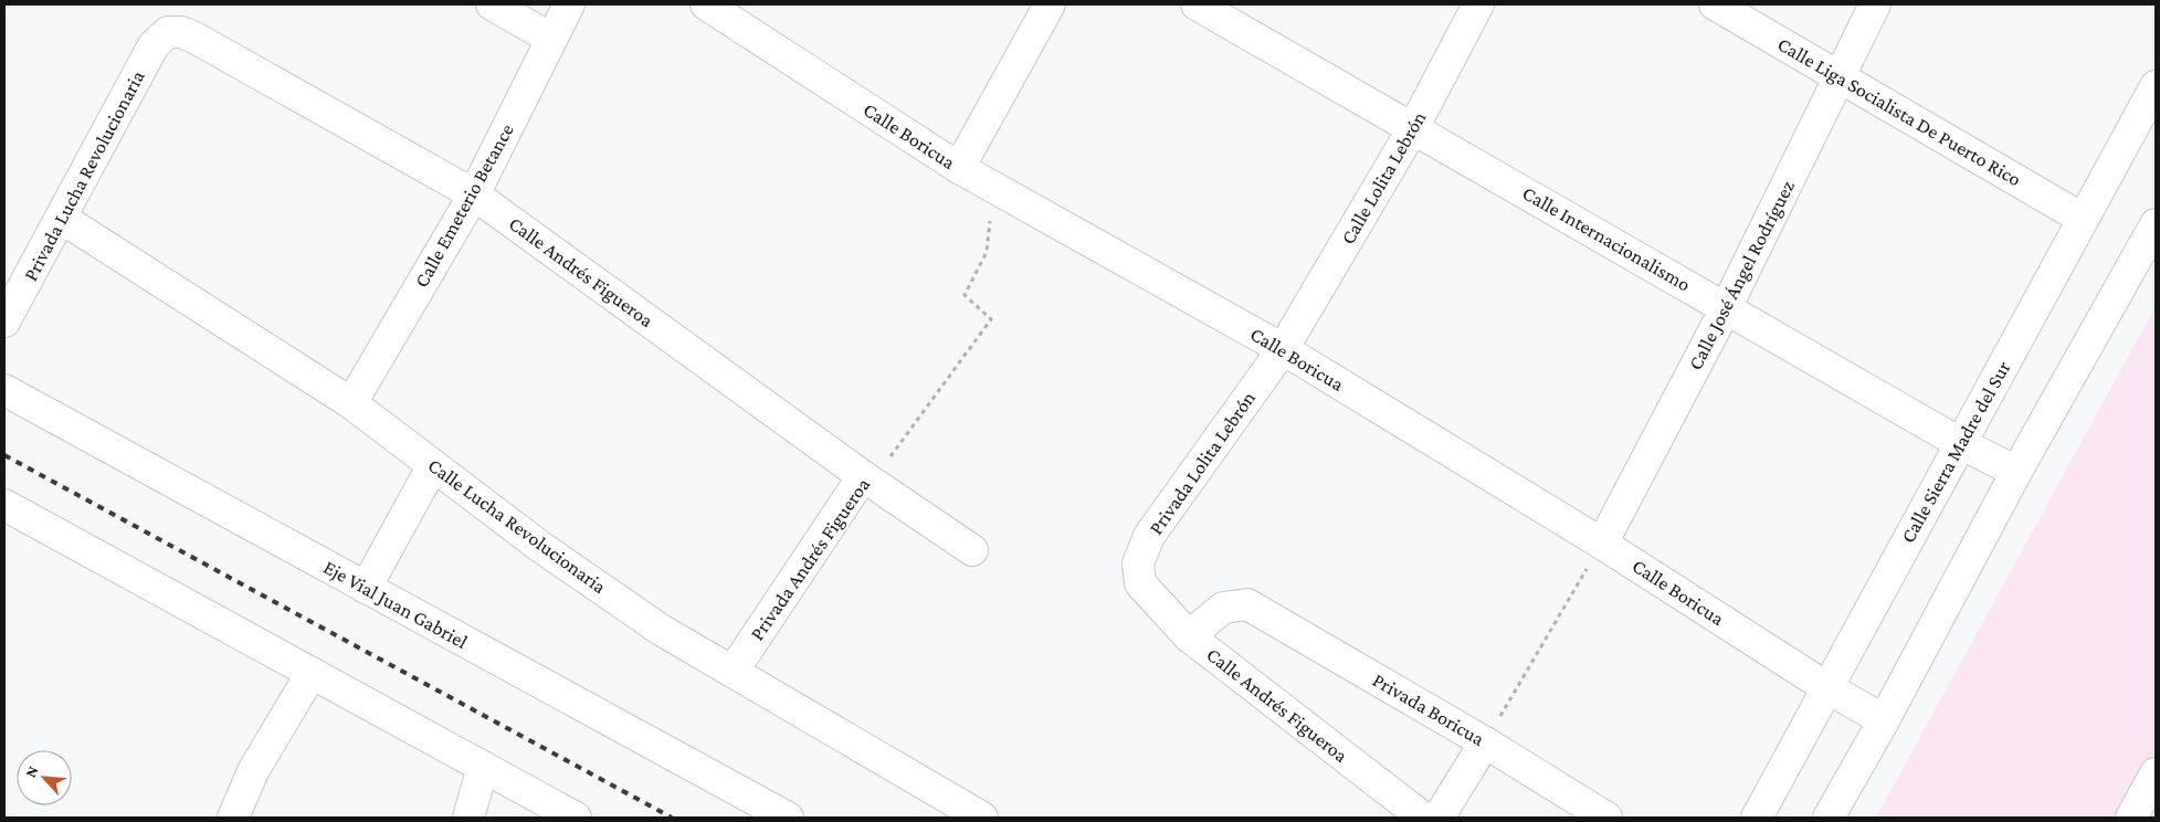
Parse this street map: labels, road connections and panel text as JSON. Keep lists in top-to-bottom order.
{
  "streets": {
    "street": [
      "Calle Liga Socialista De Puerto Rico",
      "Calle Boricua",
      "Privada Lucha Revolucionaria",
      "Calle Lolita Lebrón",
      "Calle Emeterio Betance",
      "Calle Internacionalismo",
      "Calle Andrés Figueroa",
      "Calle José Ángel Rodríguez",
      "Calle Sierra Madre del Sur",
      "Privada Lolita Lebrón",
      "Calle Lucha Revolucionaria",
      "Privada Andrés Figueroa",
      "Eje Vial Juan Gabriel",
      "Privada Boricua"
    ]
  },
  "crossings": [
    ["Calle Liga Socialista De Puerto Rico", "Calle José Ángel Rodríguez"],
    ["Calle Liga Socialista De Puerto Rico", "Calle Sierra Madre del Sur"],
    ["Calle Boricua", "Calle Lolita Lebrón"],
    ["Calle Boricua", "Calle José Ángel Rodríguez"],
    ["Calle Boricua", "Calle Sierra Madre del Sur"],
    ["Calle Boricua", "Privada Lolita Lebrón"],
    ["Calle Boricua", "Privada Andrés Figueroa"],
    ["Privada Lucha Revolucionaria", "Calle Andrés Figueroa"],
    ["Privada Lucha Revolucionaria", "Calle Lucha Revolucionaria"],
    ["Calle Lolita Lebrón", "Calle Internacionalismo"],
    ["Calle Lolita Lebrón", "Privada Lolita Lebrón"],
    ["Calle Emeterio Betance", "Calle Andrés Figueroa"],
    ["Calle Emeterio Betance", "Calle Lucha Revolucionaria"],
    ["Calle Internacionalismo", "Calle José Ángel Rodríguez"],
    ["Calle Internacionalismo", "Calle Sierra Madre del Sur"],
    ["Calle Andrés Figueroa", "Privada Lolita Lebrón"],
    ["Calle Andrés Figueroa", "Privada Andrés Figueroa"],
    ["Calle Andrés Figueroa", "Privada Boricua"],
    ["Calle Lucha Revolucionaria", "Privada Andrés Figueroa"]
  ],
  "north": "top left"
}
